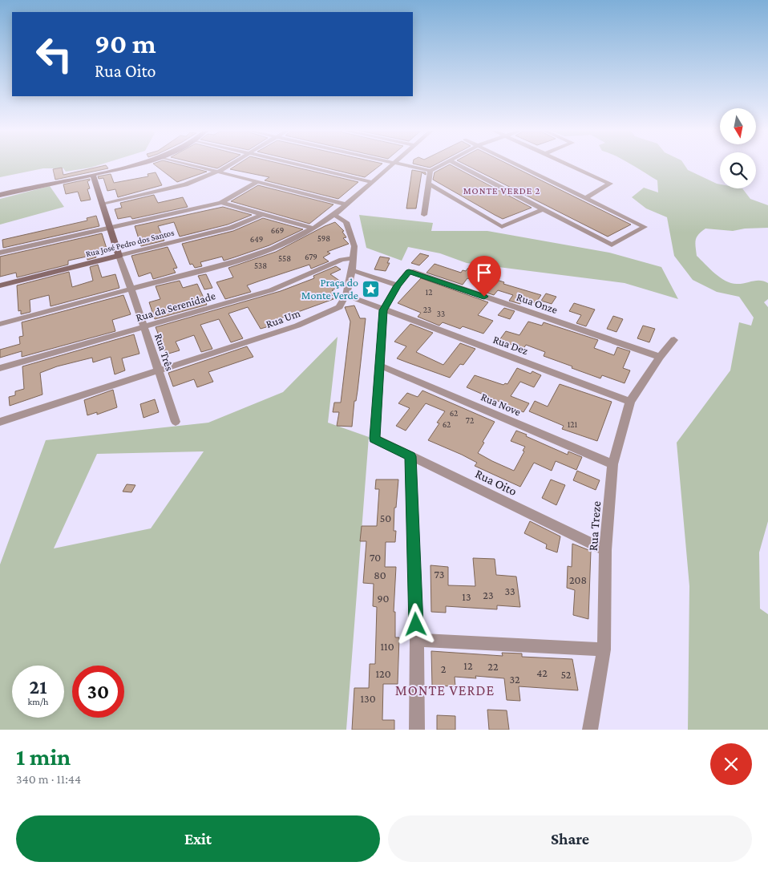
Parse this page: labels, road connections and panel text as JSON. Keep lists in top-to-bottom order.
{
  "streets": {
    "street": [
      "Rua José Pedro dos Santos",
      "Rua Onze",
      "Rua da Serenidade",
      "Rua Um",
      "Rua Dez",
      "Rua Três",
      "Rua Nove",
      "Rua Oito",
      "Rua Treze"
    ]
  },
  "crossings": [
    ["Rua José Pedro dos Santos", "Rua Três"],
    ["Rua Onze", "Rua Treze"],
    ["Rua da Serenidade", "Rua Um"],
    ["Rua da Serenidade", "Rua Três"],
    ["Rua Um", "Rua Dez"],
    ["Rua Um", "Rua Três"],
    ["Rua Dez", "Rua Treze"],
    ["Rua Nove", "Rua Oito"],
    ["Rua Nove", "Rua Treze"],
    ["Rua Oito", "Rua Treze"]
  ],
  "districts": ["MONTE VERDE 2", "MONTE VERDE"],
  "places": {
    "place": ["Praça do Monte Verde"]
  },
  "house_numbers": [
    "669",
    "598",
    "649",
    "679",
    "558",
    "538",
    "12",
    "23",
    "33",
    "62",
    "72",
    "62",
    "121",
    "50",
    "70",
    "73",
    "80",
    "208",
    "33",
    "23",
    "13",
    "90",
    "110",
    "12",
    "22",
    "2",
    "42",
    "120",
    "52",
    "32",
    "130"
  ],
  "north": "bottom",
  "page": {
    "turn": ["90 m", "Rua Oito"],
    "speed": "21 km/h",
    "limit": "30",
    "heading": ["1 min", "340 m · 11:44"],
    "buttons": ["Exit", "Share"]
  }
}
